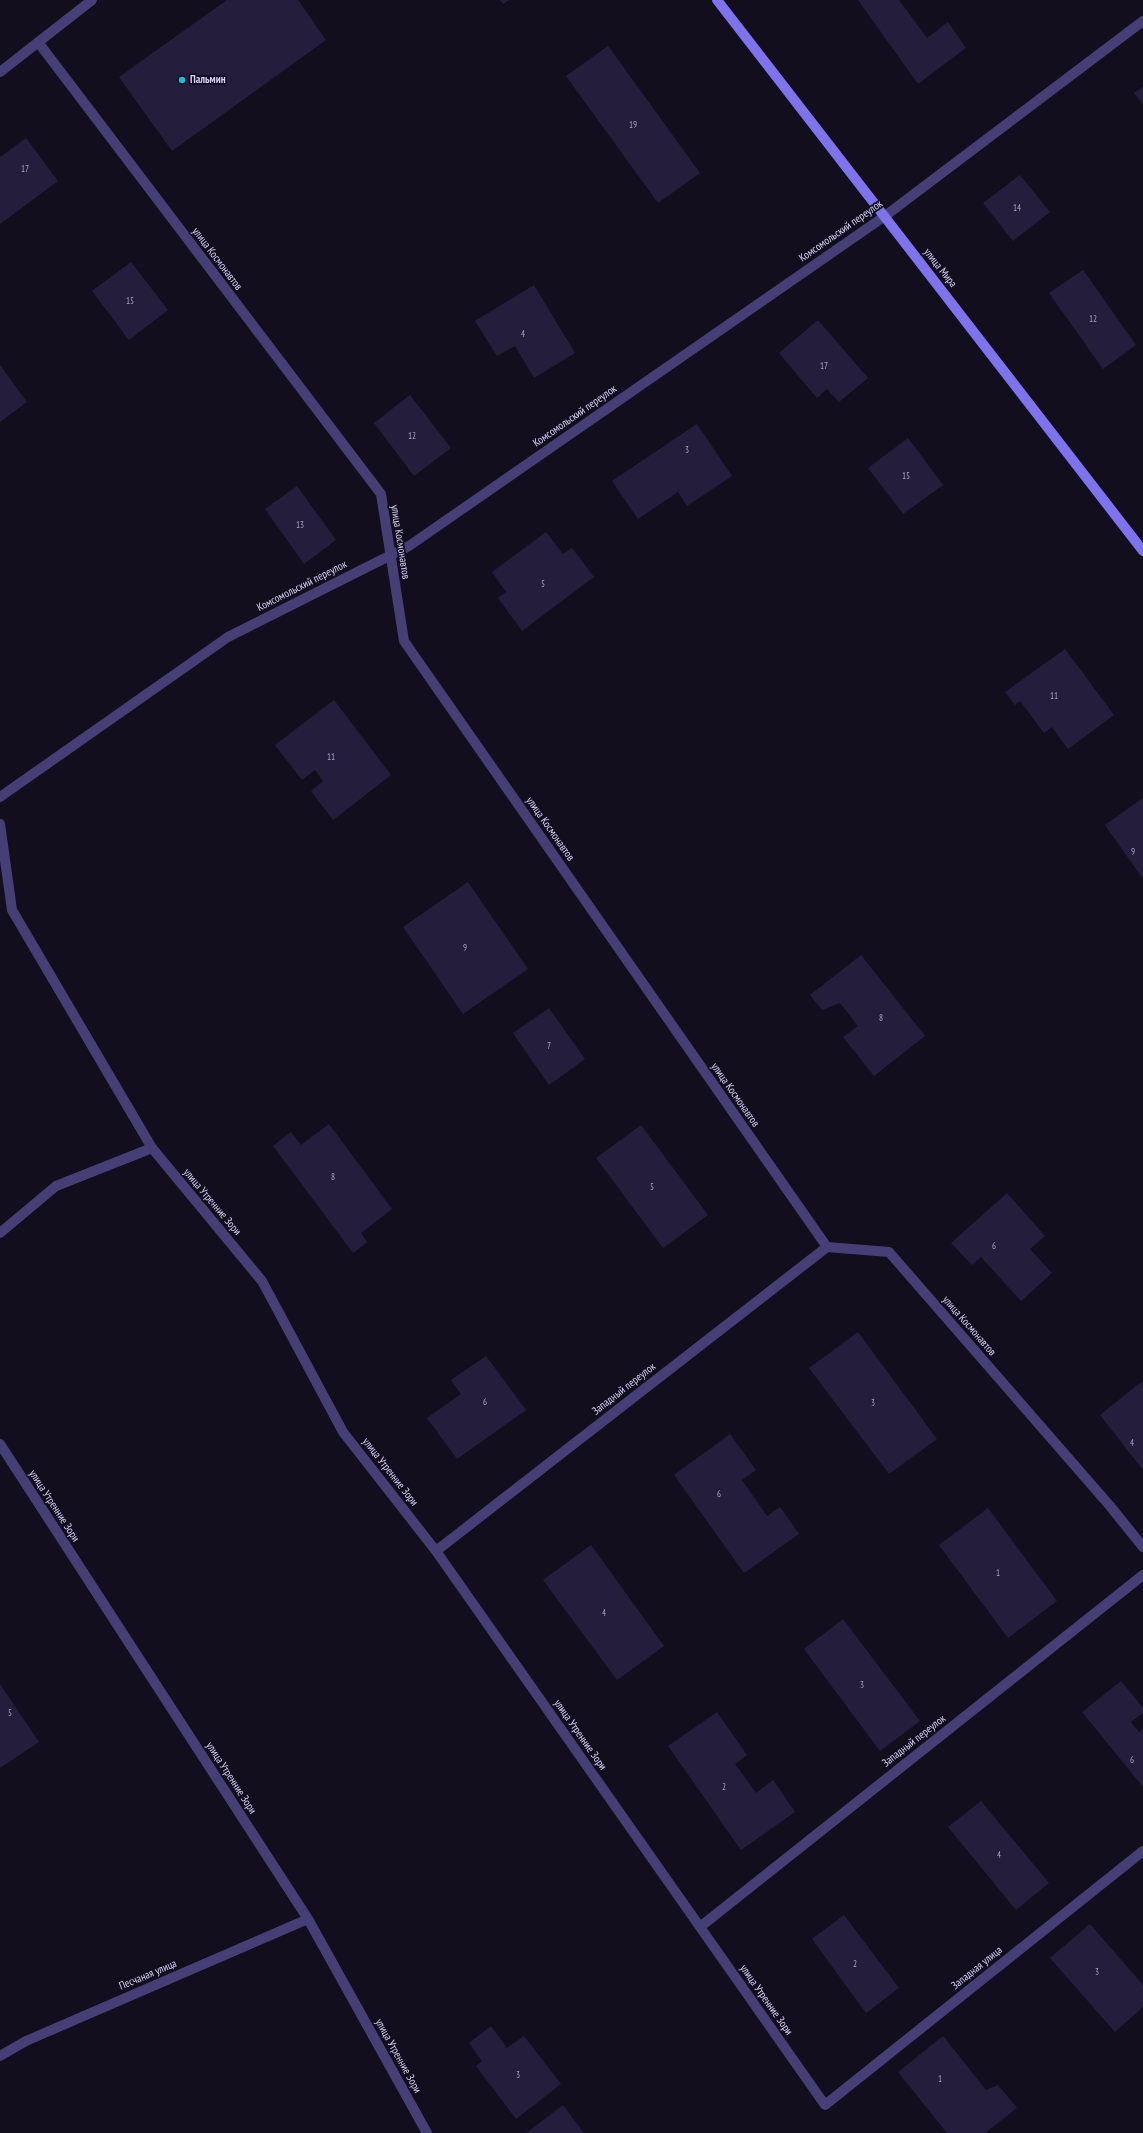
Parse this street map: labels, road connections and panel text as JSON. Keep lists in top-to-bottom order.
{
  "streets": {
    "street": [
      "Комсомольский переулок",
      "улица Космонавтов",
      "улица Мира",
      "улица Утренние Зори",
      "Западный переулок",
      "Западная улица",
      "Песчаная улица"
    ]
  },
  "crossings": [
    ["Комсомольский переулок", "улица Космонавтов"],
    ["Комсомольский переулок", "улица Мира"],
    ["улица Космонавтов", "Западный переулок"],
    ["улица Утренние Зори", "Западный переулок"],
    ["улица Утренние Зори", "Западная улица"],
    ["улица Утренние Зори", "Песчаная улица"]
  ],
  "places": ["Пальмин"],
  "house_numbers": [
    "19",
    "17",
    "14",
    "15",
    "12",
    "4",
    "17",
    "12",
    "3",
    "15",
    "13",
    "5",
    "11",
    "11",
    "9",
    "9",
    "8",
    "7",
    "8",
    "5",
    "6",
    "6",
    "3",
    "4",
    "6",
    "1",
    "4",
    "3",
    "5",
    "6",
    "2",
    "4",
    "2",
    "3",
    "3",
    "1"
  ]
}
